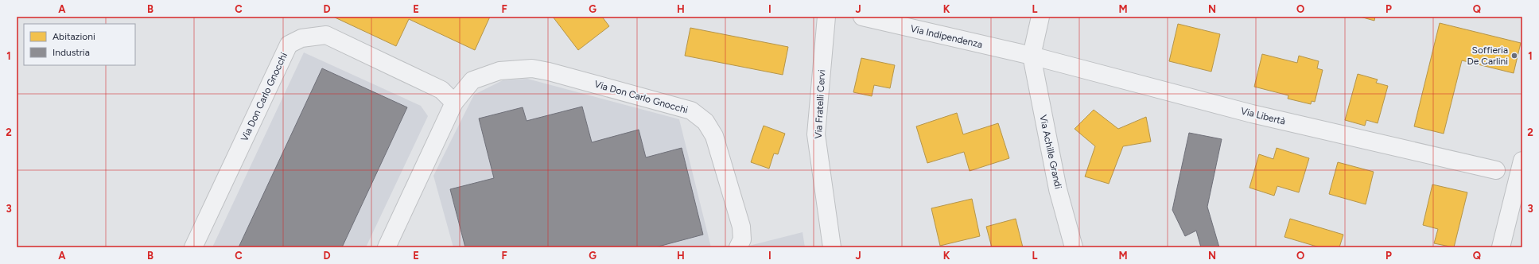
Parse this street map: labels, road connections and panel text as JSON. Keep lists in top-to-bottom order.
{
  "streets": {
    "street": [
      "Via Indipendenza",
      "Via Don Carlo Gnocchi",
      "Via Fratelli Cervi",
      "Via Libertà",
      "Via Achille Grandi"
    ]
  },
  "crossings": [
    ["Via Indipendenza", "Via Libertà"],
    ["Via Indipendenza", "Via Achille Grandi"],
    ["Via Libertà", "Via Achille Grandi"]
  ],
  "places": ["Soffieria De Carlini"],
  "legend": ["Abitazioni", "Industria"],
  "grid": {
    "columns": [
      "A",
      "B",
      "C",
      "D",
      "E",
      "F",
      "G",
      "H",
      "I",
      "J",
      "K",
      "L",
      "M",
      "N",
      "O",
      "P",
      "Q"
    ],
    "rows": ["1", "2", "3"]
  }
}
